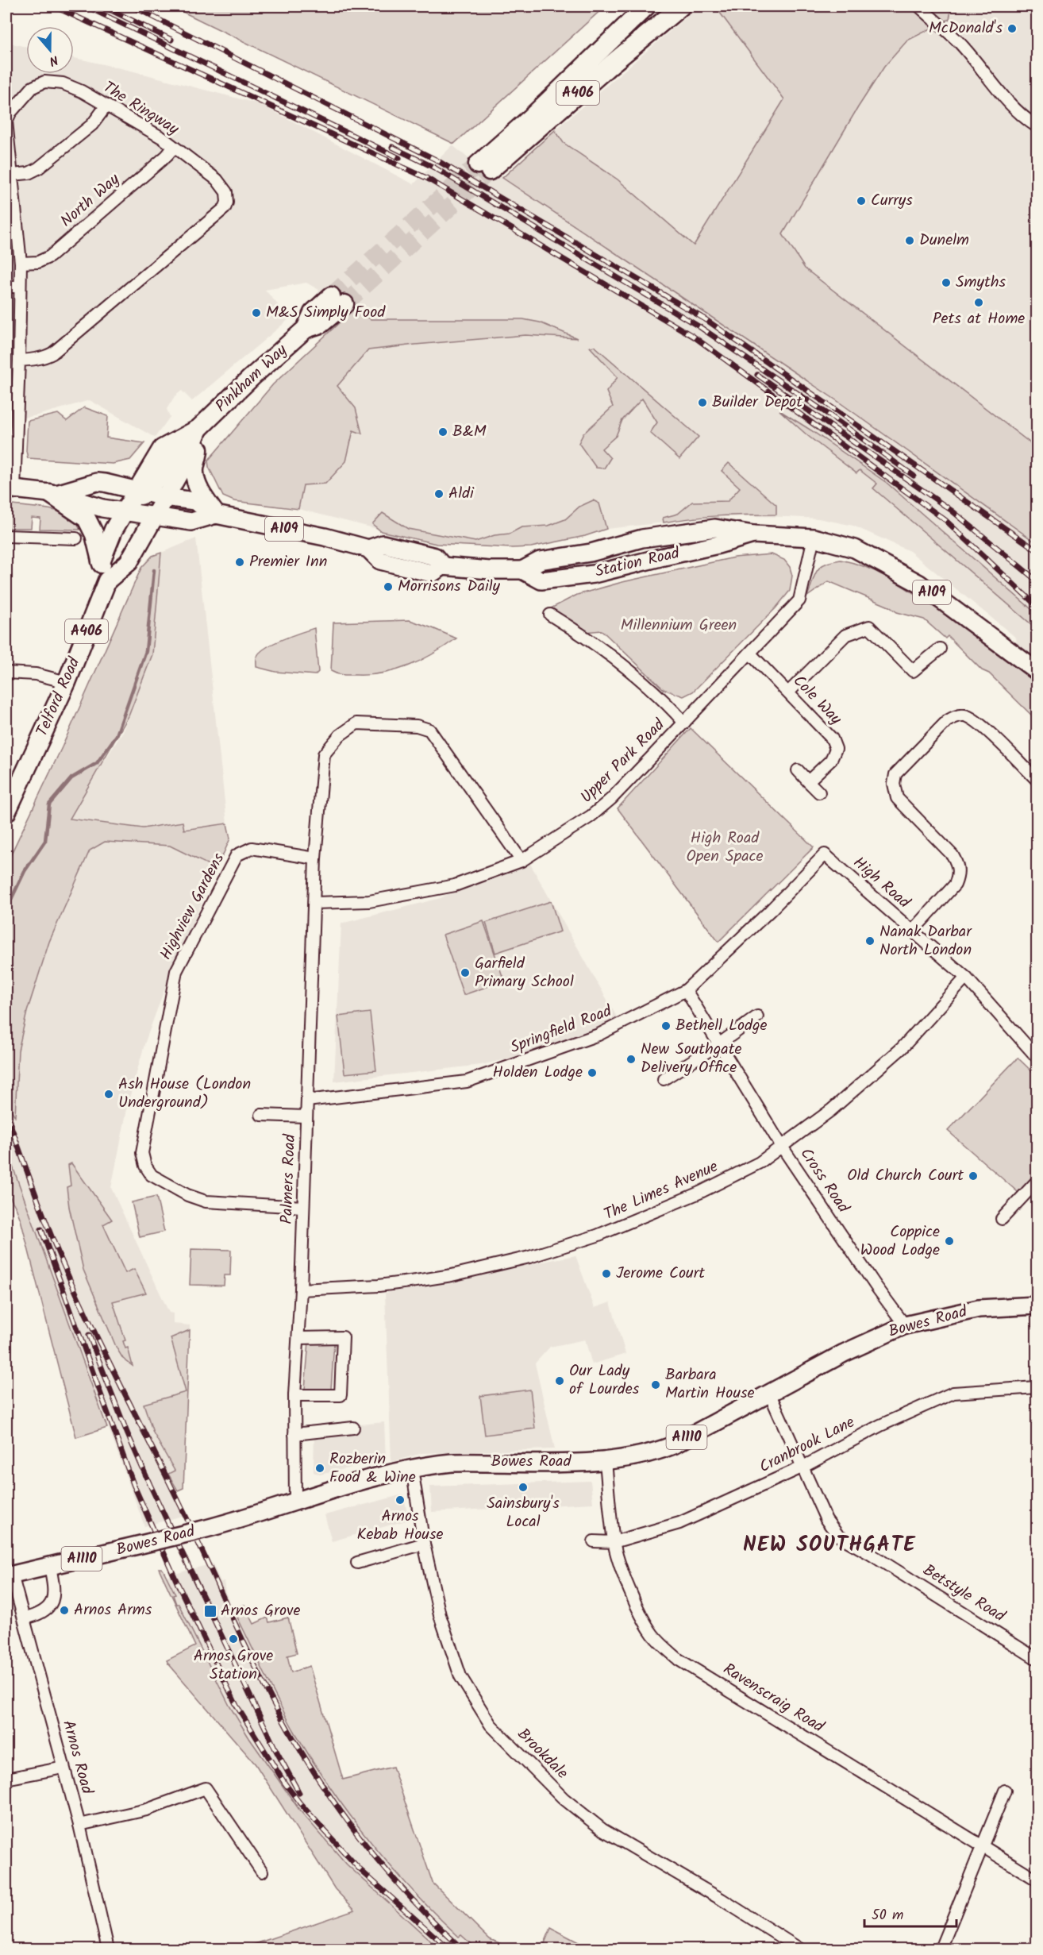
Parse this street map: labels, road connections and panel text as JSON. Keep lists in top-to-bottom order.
{
  "streets": {
    "highway": ["A406", "Pinkham Way", "Telford Road"],
    "main road": [
      "A109",
      "Station Road",
      "Bowes Road",
      "A1110"
    ],
    "street": [
      "The Ringway",
      "North Way",
      "Cole Way",
      "Upper Park Road",
      "High Road",
      "Highview Gardens",
      "Springfield Road",
      "Palmers Road",
      "Cross Road",
      "The Limes Avenue",
      "Cranbrook Lane",
      "Betstyle Road",
      "Ravenscraig Road",
      "Brookdale",
      "Arnos Road"
    ]
  },
  "crossings": [
    ["A406", "Pinkham Way"],
    ["A406", "A109"],
    ["A406", "Station Road"],
    ["A406", "Telford Road"],
    ["The Ringway", "North Way"],
    ["The Ringway", "A109"],
    ["Pinkham Way", "A109"],
    ["Pinkham Way", "Station Road"],
    ["A109", "Station Road"],
    ["A109", "Telford Road"],
    ["Station Road", "Telford Road"],
    ["Station Road", "Upper Park Road"],
    ["Cole Way", "Upper Park Road"],
    ["Upper Park Road", "Palmers Road"],
    ["High Road", "Springfield Road"],
    ["High Road", "The Limes Avenue"],
    ["Highview Gardens", "Palmers Road"],
    ["Springfield Road", "Palmers Road"],
    ["Springfield Road", "Cross Road"],
    ["Palmers Road", "The Limes Avenue"],
    ["Palmers Road", "Bowes Road"],
    ["Cross Road", "The Limes Avenue"],
    ["Cross Road", "Bowes Road"],
    ["Bowes Road", "Betstyle Road"],
    ["Bowes Road", "Ravenscraig Road"],
    ["Bowes Road", "Brookdale"],
    ["Bowes Road", "Arnos Road"],
    ["Cranbrook Lane", "Betstyle Road"],
    ["Cranbrook Lane", "Ravenscraig Road"]
  ],
  "districts": ["NEW SOUTHGATE"],
  "parks": ["Millennium Green", "High Road Open Space"],
  "places": {
    "other": [
      "McDonald's",
      "Currys",
      "Dunelm",
      "Smyths",
      "Pets at Home",
      "M&S Simply Food",
      "Builder Depot",
      "B&M",
      "Aldi",
      "Premier Inn",
      "Morrisons Daily",
      "Nanak Darbar North London",
      "Garfield Primary School",
      "Bethell Lodge",
      "New Southgate Delivery Office",
      "Holden Lodge",
      "Ash House (London Underground)",
      "Old Church Court",
      "Coppice Wood Lodge",
      "Jerome Court",
      "Our Lady of Lourdes",
      "Barbara Martin House",
      "Rozberin Food & Wine",
      "Sainsbury's Local",
      "Arnos Kebab House",
      "Arnos Arms",
      "Arnos Grove Station"
    ],
    "transit": ["Arnos Grove"]
  },
  "scale_bar": "50 m",
  "north": "bottom"
}
